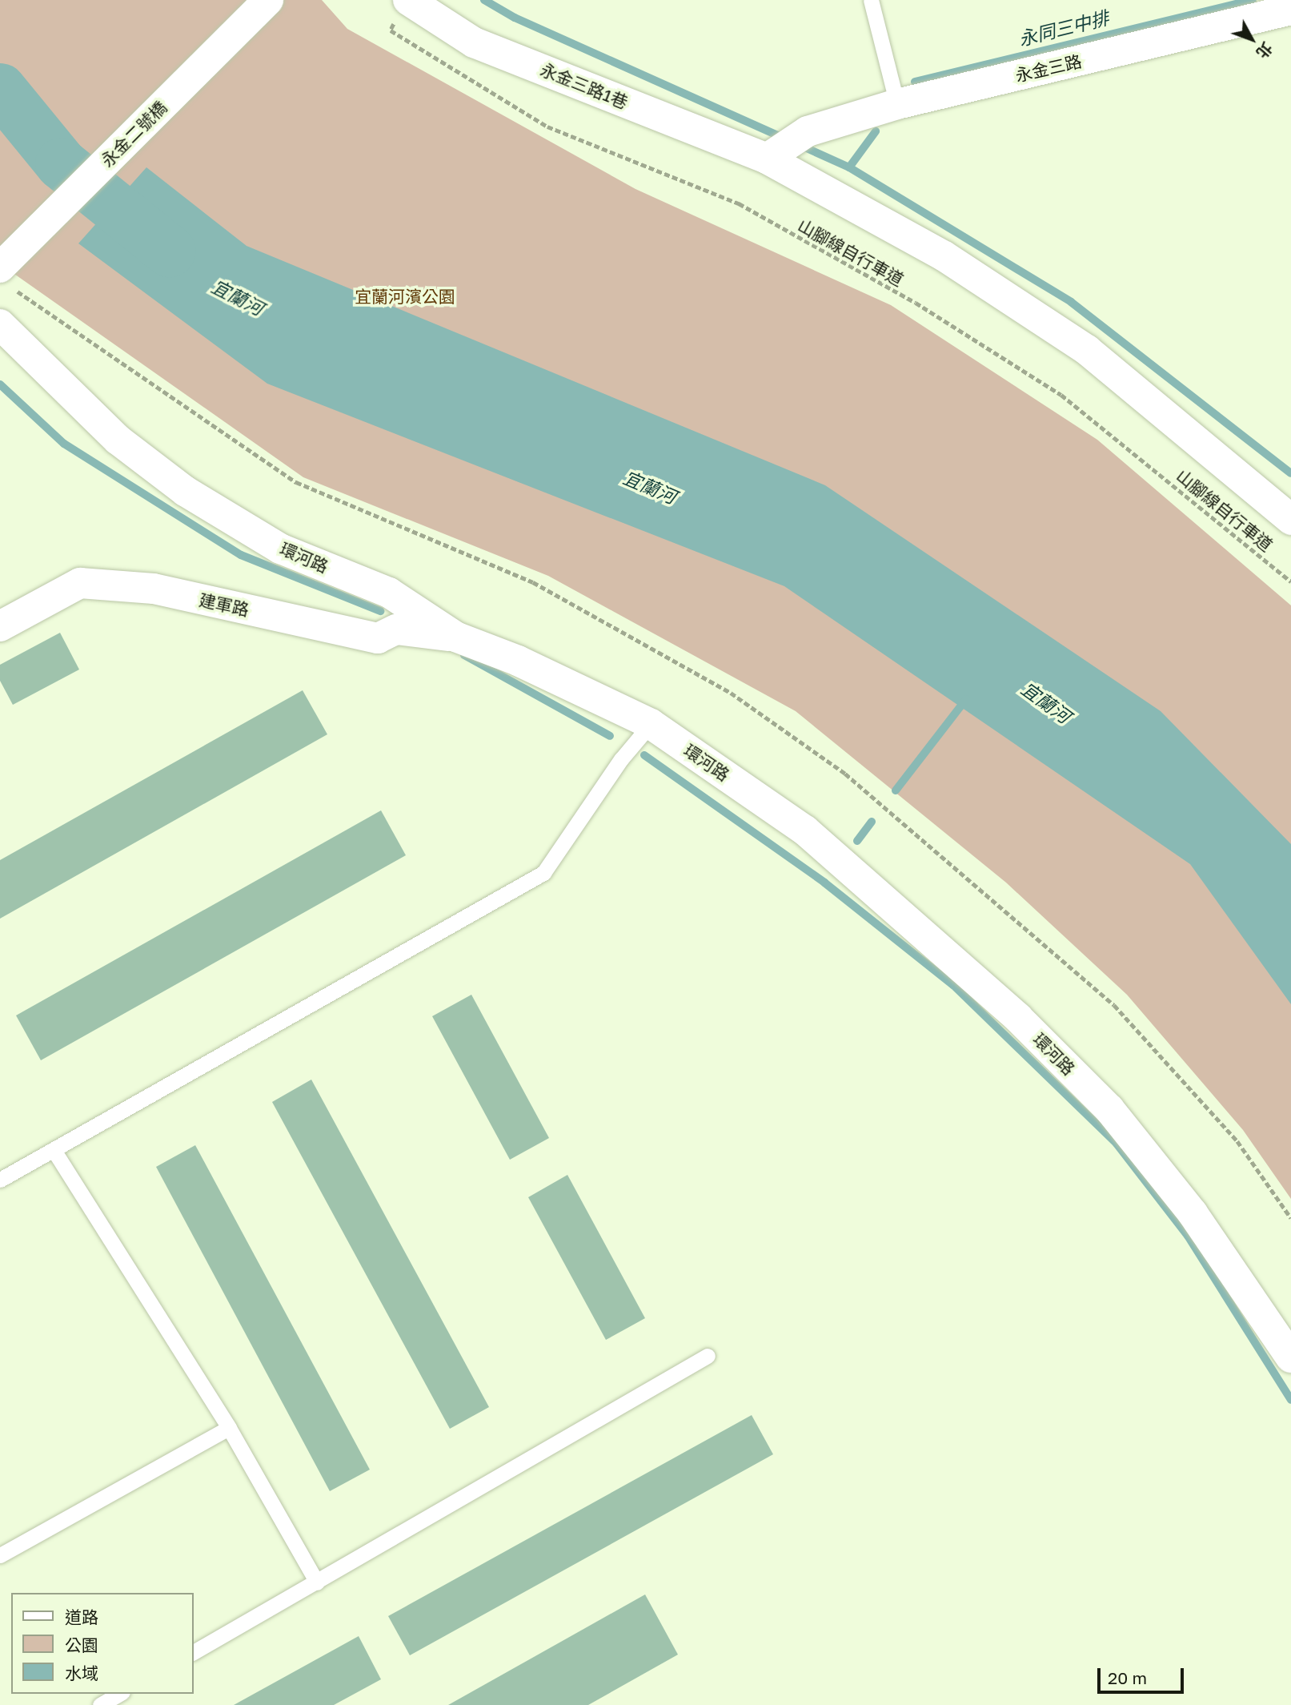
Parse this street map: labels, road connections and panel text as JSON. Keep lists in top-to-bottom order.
{
  "streets": {
    "street": [
      "永金三路",
      "永金三路1巷",
      "永金二號橋",
      "環河路",
      "建軍路"
    ],
    "path": ["山腳線自行車道"]
  },
  "crossings": [
    ["永金三路", "永金三路1巷"],
    ["永金三路1巷", "山腳線自行車道"],
    ["環河路", "建軍路"]
  ],
  "water": ["永同三中排", "宜蘭河"],
  "parks": ["宜蘭河濱公園"],
  "legend": ["道路", "公園", "水域"],
  "scale_bar": "20 m",
  "north": "bottom right"
}
